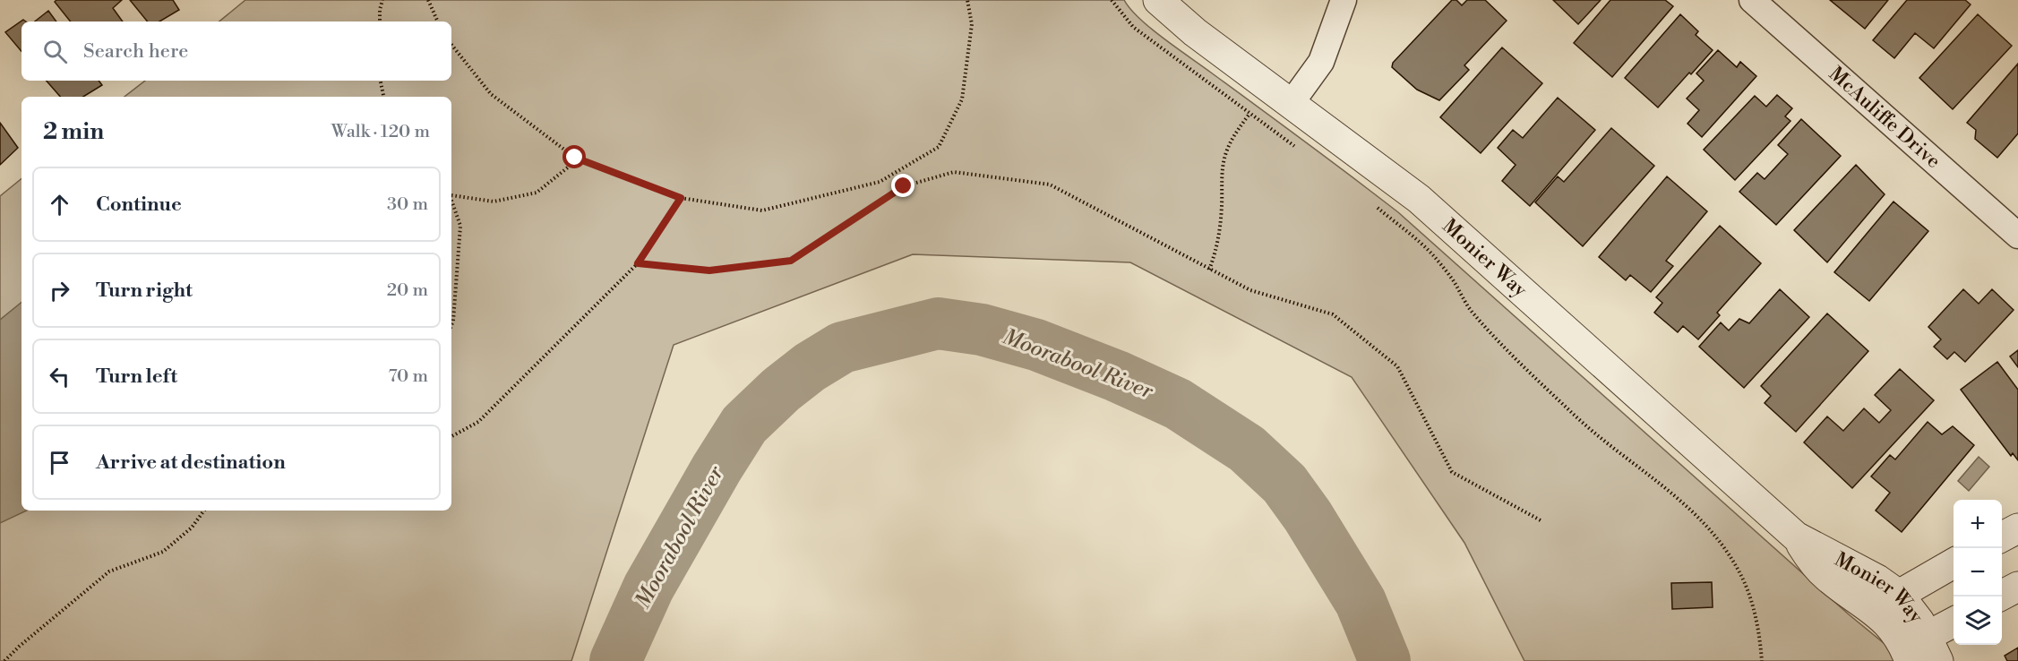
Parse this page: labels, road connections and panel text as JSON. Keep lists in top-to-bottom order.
{
  "streets": {
    "street": ["McAuliffe Drive", "Monier Way"]
  },
  "water": ["Moorabool River"],
  "page": {
    "search": "Search here",
    "heading": ["2 min", "Walk · 120 m"],
    "list": [
      ["Continue", "30 m"],
      ["Turn right", "20 m"],
      ["Turn left", "70 m"],
      "Arrive at destination"
    ],
    "map_buttons": ["+", "−"]
  }
}
